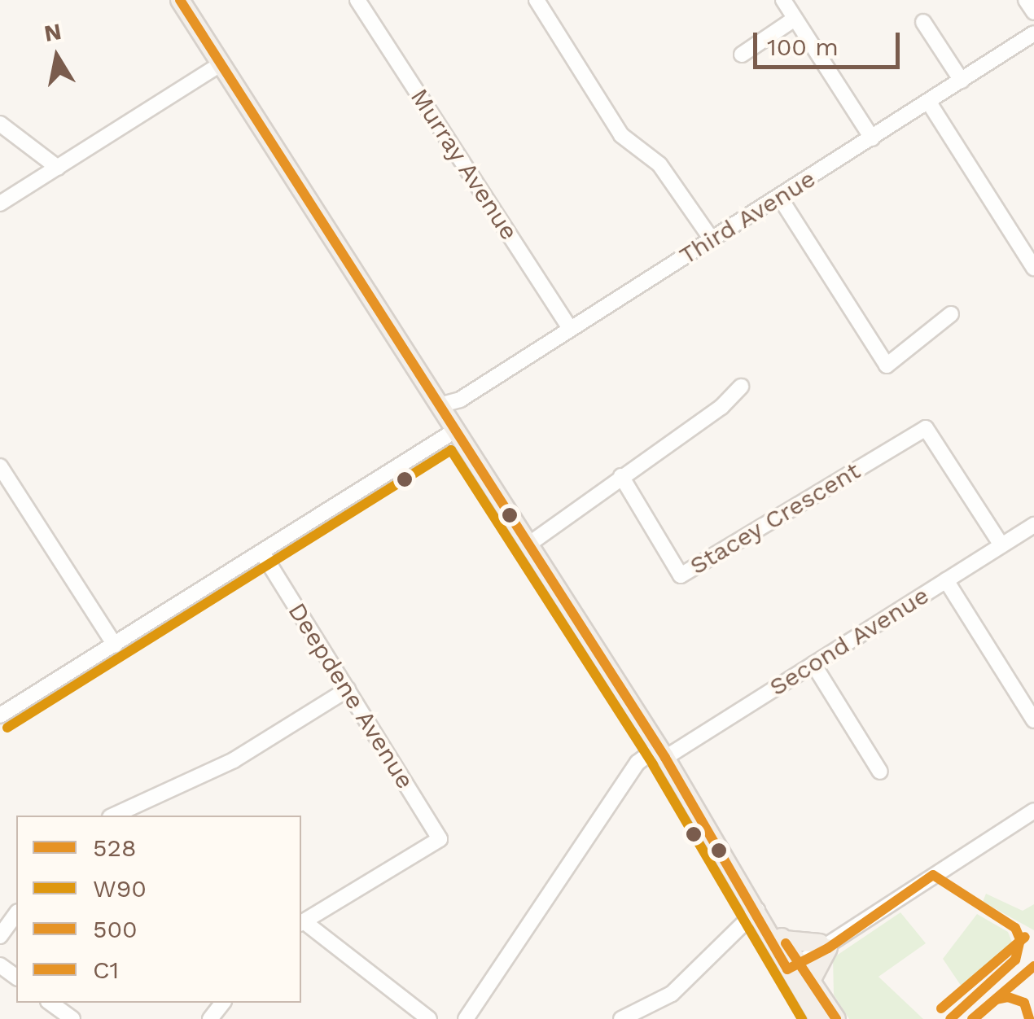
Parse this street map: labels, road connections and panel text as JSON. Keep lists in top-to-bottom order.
{
  "streets": {
    "street": [
      "Murray Avenue",
      "Third Avenue",
      "Stacey Crescent",
      "Second Avenue",
      "Deepdene Avenue"
    ]
  },
  "crossings": [
    ["Murray Avenue", "Third Avenue"],
    ["Stacey Crescent", "Second Avenue"]
  ],
  "lines": [
    "transit line 528",
    "transit line W90",
    "transit line C1",
    "transit line 500"
  ],
  "legend": [
    "528",
    "W90",
    "500",
    "C1"
  ],
  "scale_bar": "100 m",
  "north": "top"
}
